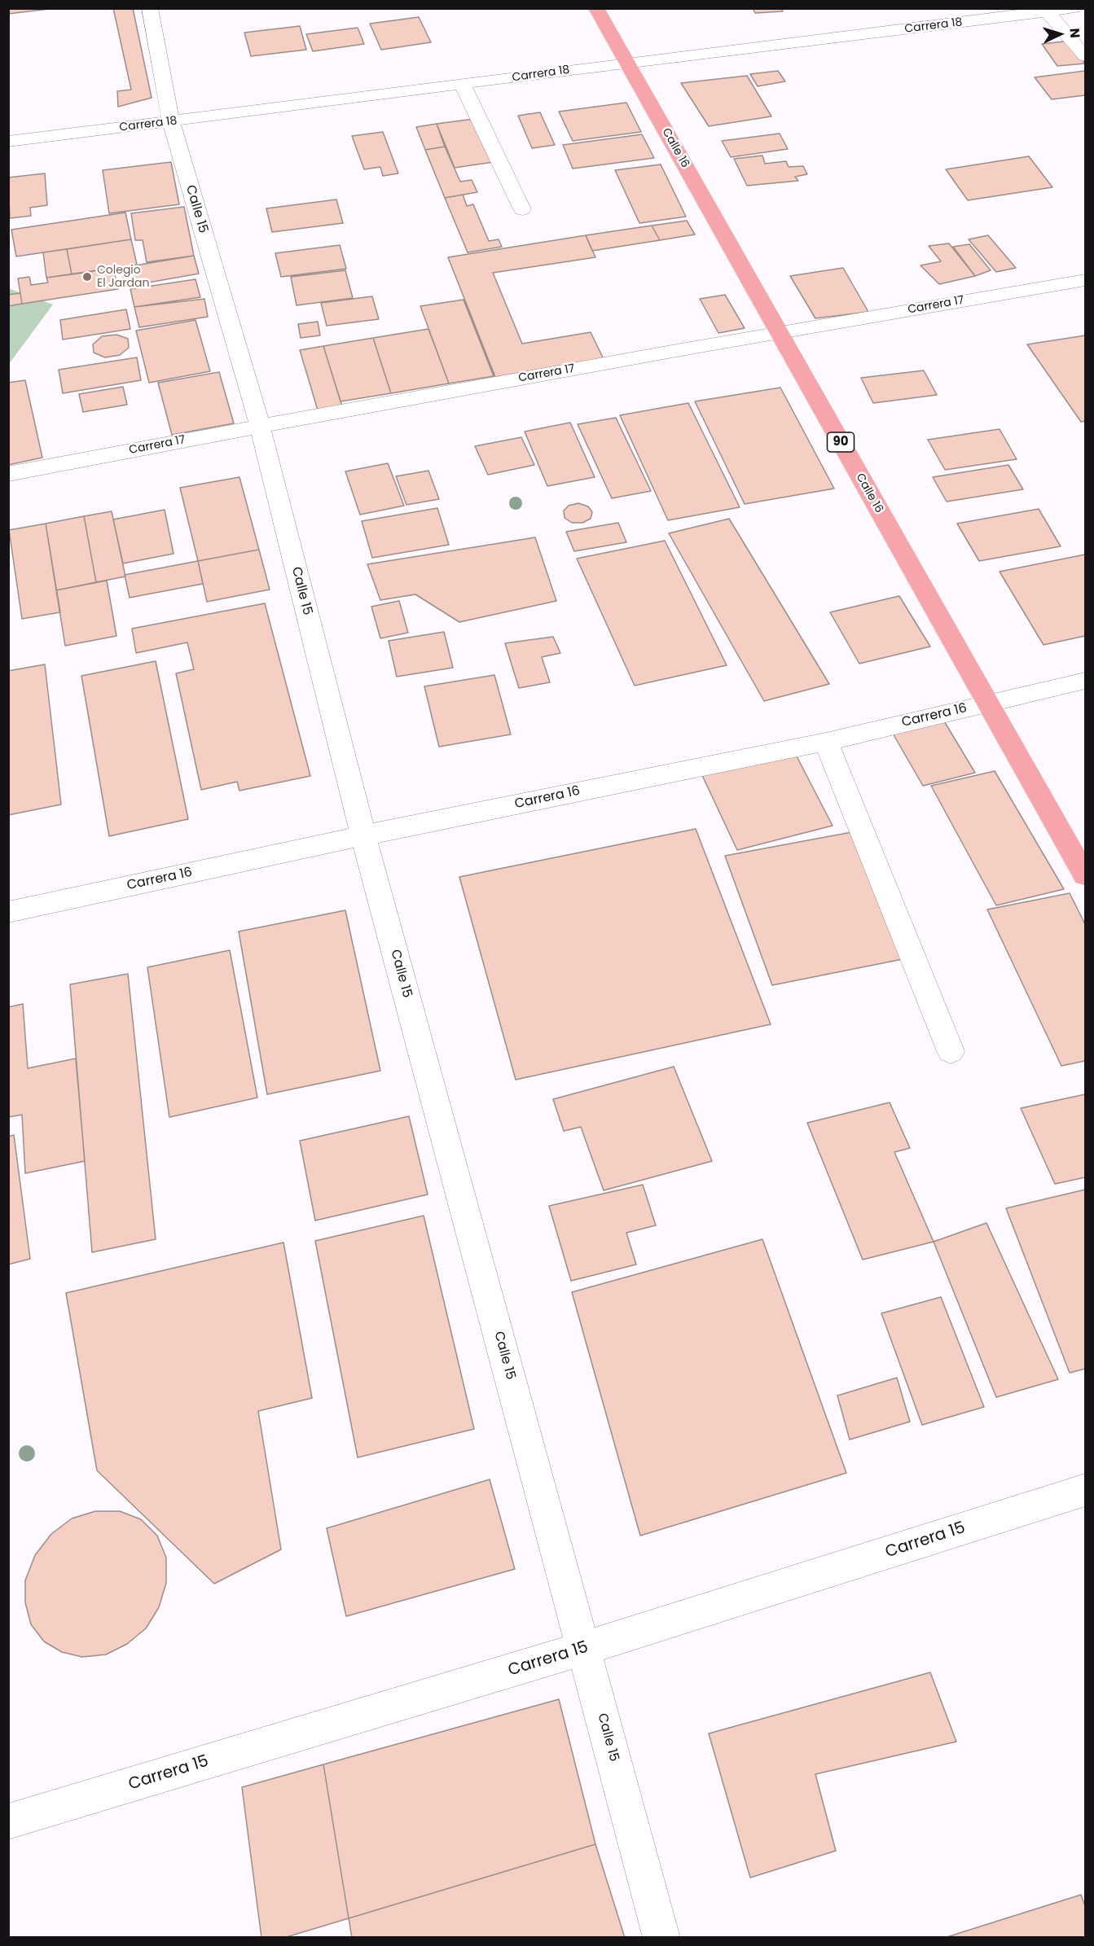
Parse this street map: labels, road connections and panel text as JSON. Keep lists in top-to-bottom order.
{
  "streets": {
    "highway": ["Calle 16", "90"],
    "street": [
      "Carrera 18",
      "Calle 15",
      "Carrera 17",
      "Carrera 16",
      "Carrera 15"
    ]
  },
  "crossings": [
    ["Carrera 18", "Calle 16"],
    ["Carrera 18", "Calle 15"],
    ["Calle 16", "Carrera 17"],
    ["Calle 16", "Carrera 16"],
    ["Calle 15", "Carrera 17"],
    ["Calle 15", "Carrera 16"],
    ["Calle 15", "Carrera 15"]
  ],
  "places": ["Colegio El Jardan"],
  "north": "right"
}
